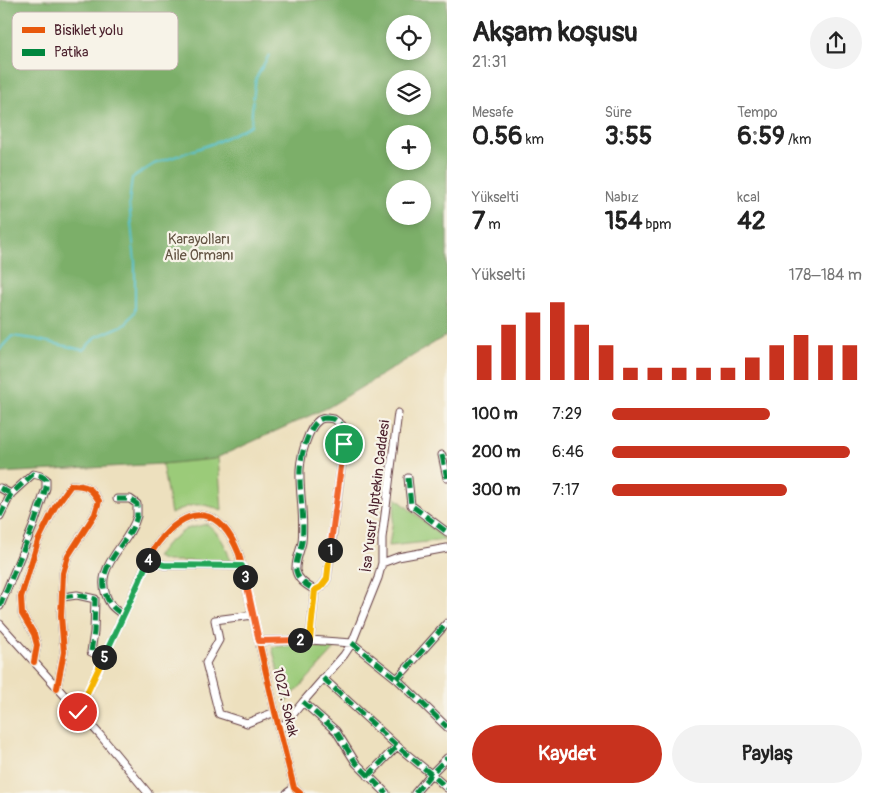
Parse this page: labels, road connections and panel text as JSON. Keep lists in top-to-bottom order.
{
  "streets": {
    "street": ["İsa Yusuf Alptekin Caddesi", "1027. Sokak"]
  },
  "crossings": [
    ["İsa Yusuf Alptekin Caddesi", "1027. Sokak"]
  ],
  "parks": ["Karayolları Aile Ormanı"],
  "legend": ["Bisiklet yolu", "Patika"],
  "page": {
    "heading": ["Akşam koşusu", "21:31"],
    "map_buttons": ["+", "−"],
    "stats": [
      ["Mesafe", "0.56 km"],
      ["Süre", "3:55"],
      ["Tempo", "6:59 /km"],
      ["Yükselti", "7 m"],
      ["Nabız", "154 bpm"],
      ["kcal", "42"]
    ],
    "chart": ["Yükselti", "178–184 m"],
    "list": [
      {
        "name": "100 m",
        "note": "7:29"
      },
      {
        "name": "200 m",
        "note": "6:46"
      },
      {
        "name": "300 m",
        "note": "7:17"
      }
    ],
    "pins": [
      "1",
      "4",
      "3",
      "2",
      "5"
    ],
    "buttons": ["Kaydet", "Paylaş"]
  }
}
